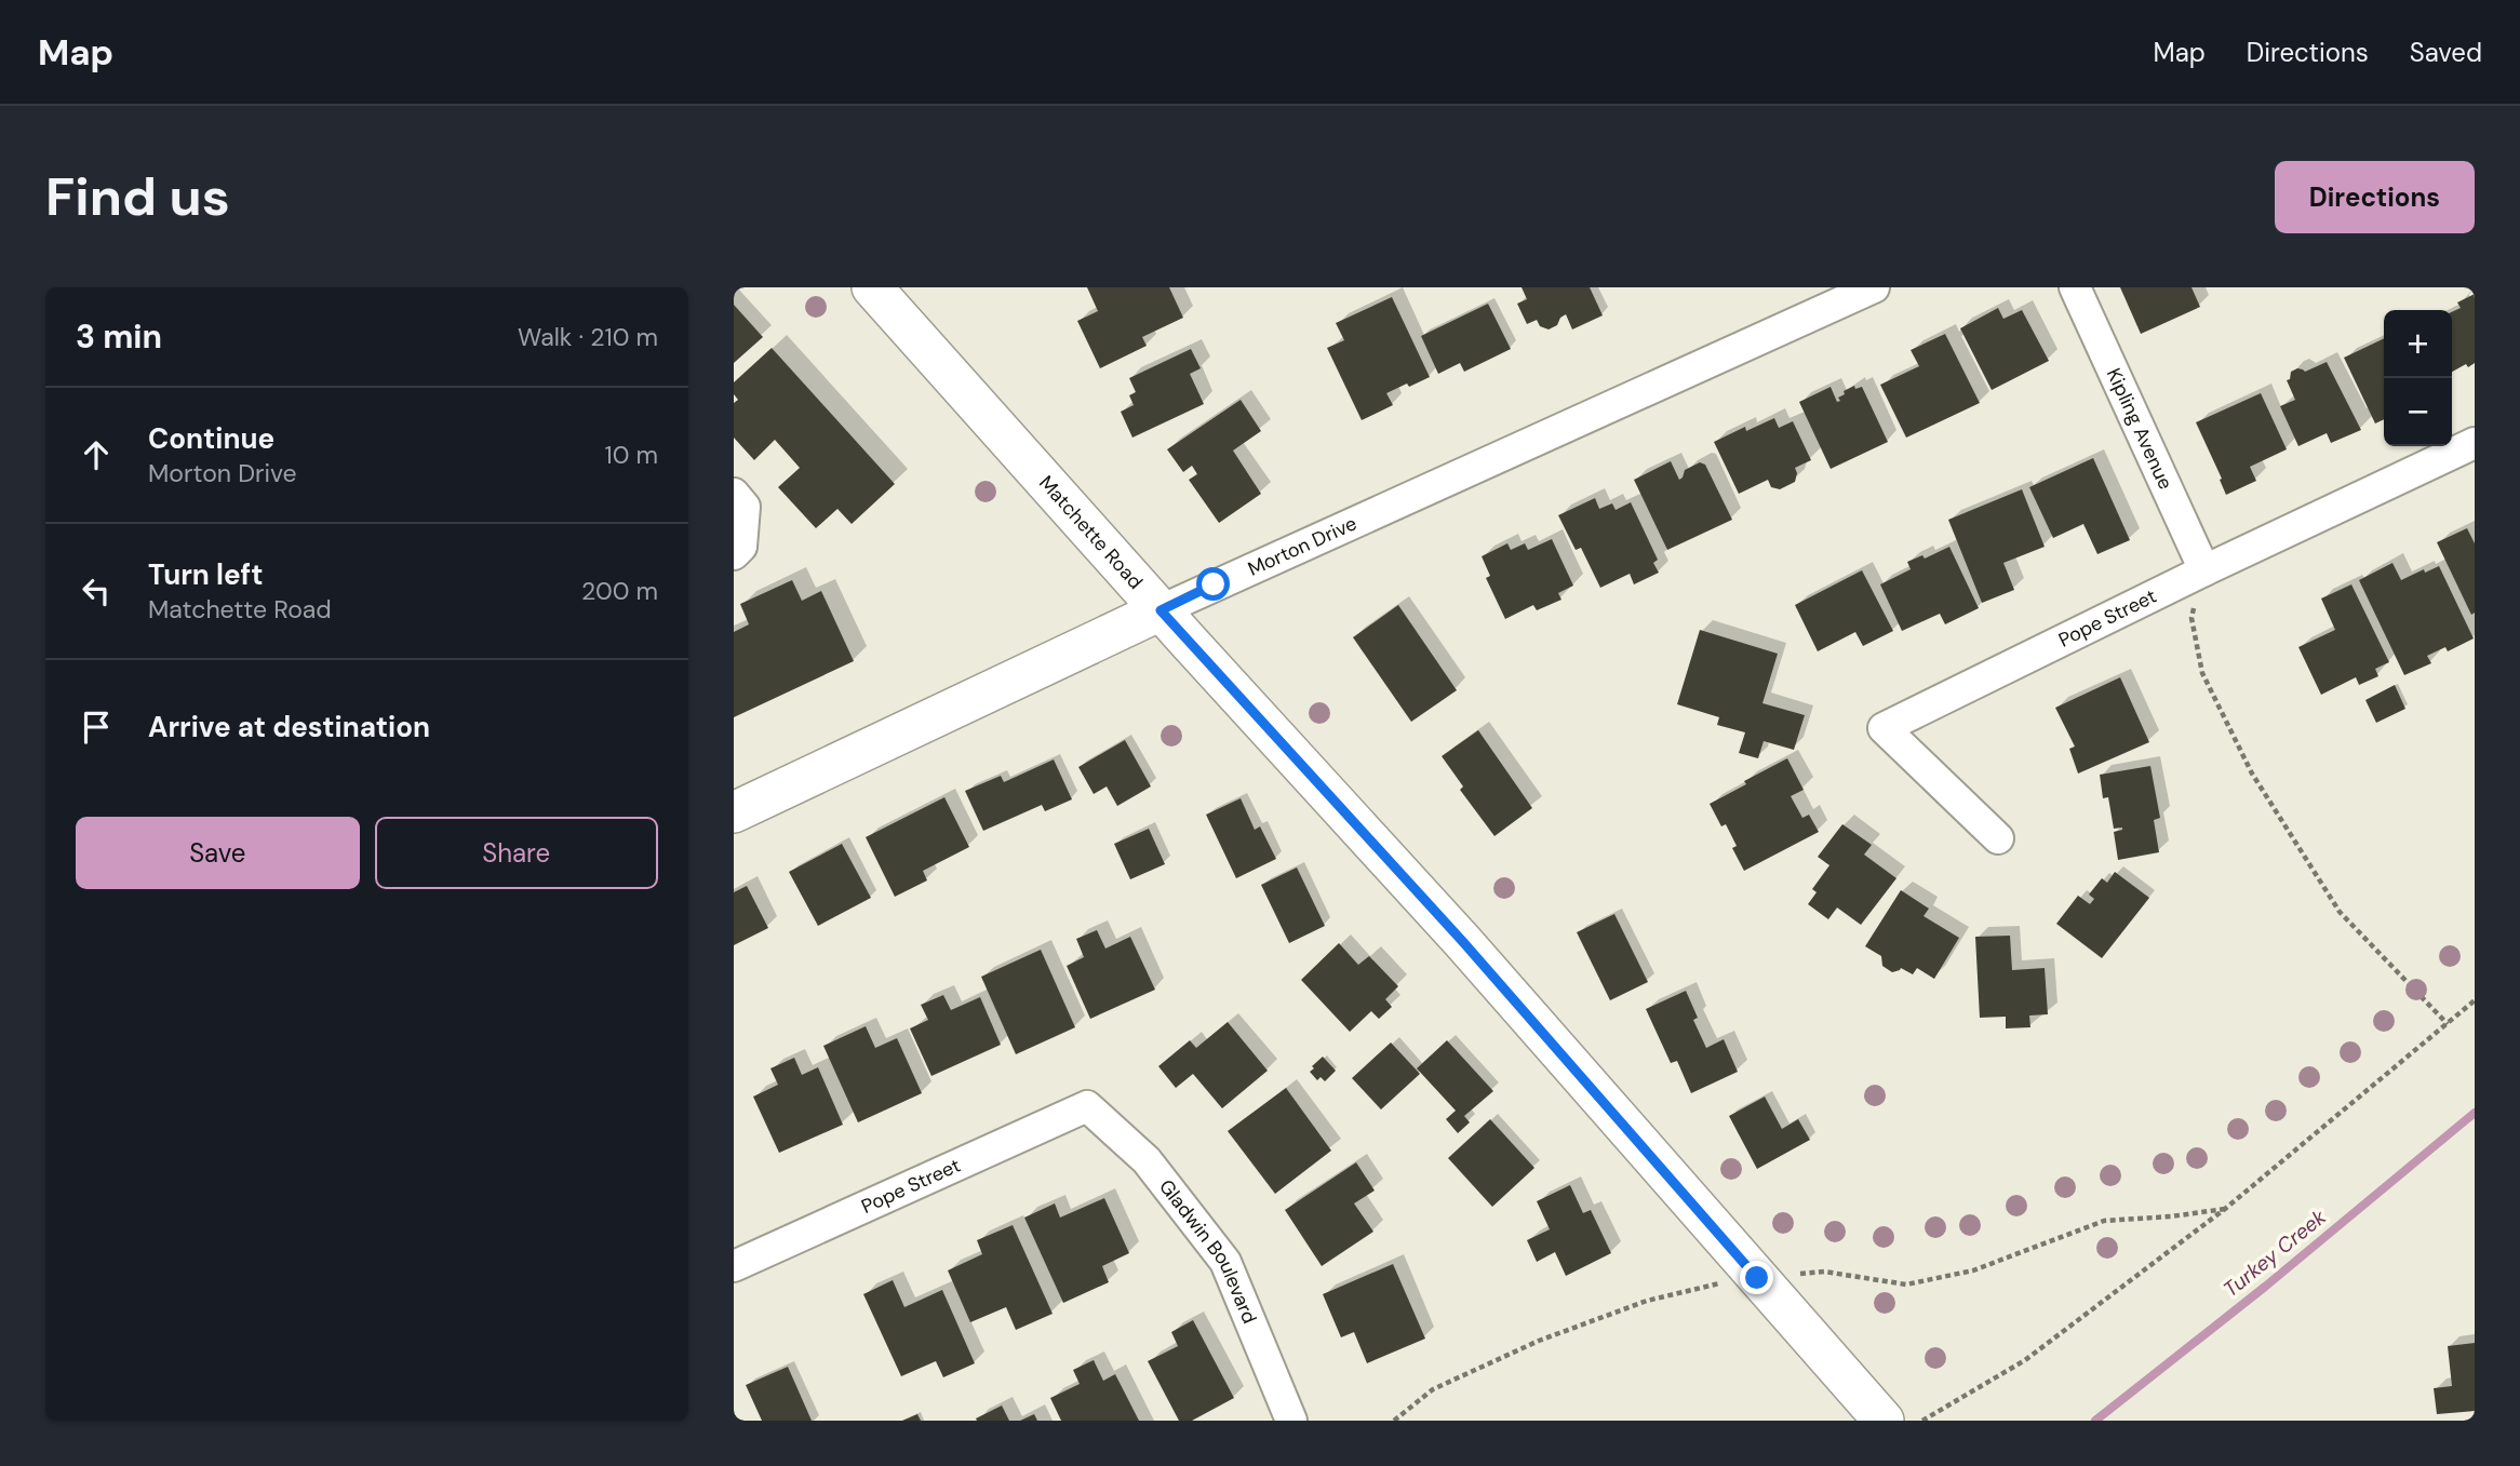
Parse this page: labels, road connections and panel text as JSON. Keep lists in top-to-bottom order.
{
  "streets": {
    "street": [
      "Kipling Avenue",
      "Matchette Road",
      "Morton Drive",
      "Pope Street",
      "Gladwin Boulevard"
    ]
  },
  "crossings": [
    ["Kipling Avenue", "Pope Street"],
    ["Matchette Road", "Morton Drive"],
    ["Pope Street", "Gladwin Boulevard"]
  ],
  "water": ["Turkey Creek"],
  "page": {
    "header": "Map",
    "nav": ["Map", "Directions", "Saved"],
    "buttons": [
      "Directions",
      ["Save", "Share"]
    ],
    "title": "Find us",
    "heading": ["3 min", "Walk · 210 m"],
    "map_buttons": ["+", "−"],
    "list": [
      ["Continue", "Morton Drive", "10 m"],
      ["Turn left", "Matchette Road", "200 m"],
      "Arrive at destination"
    ]
  }
}
